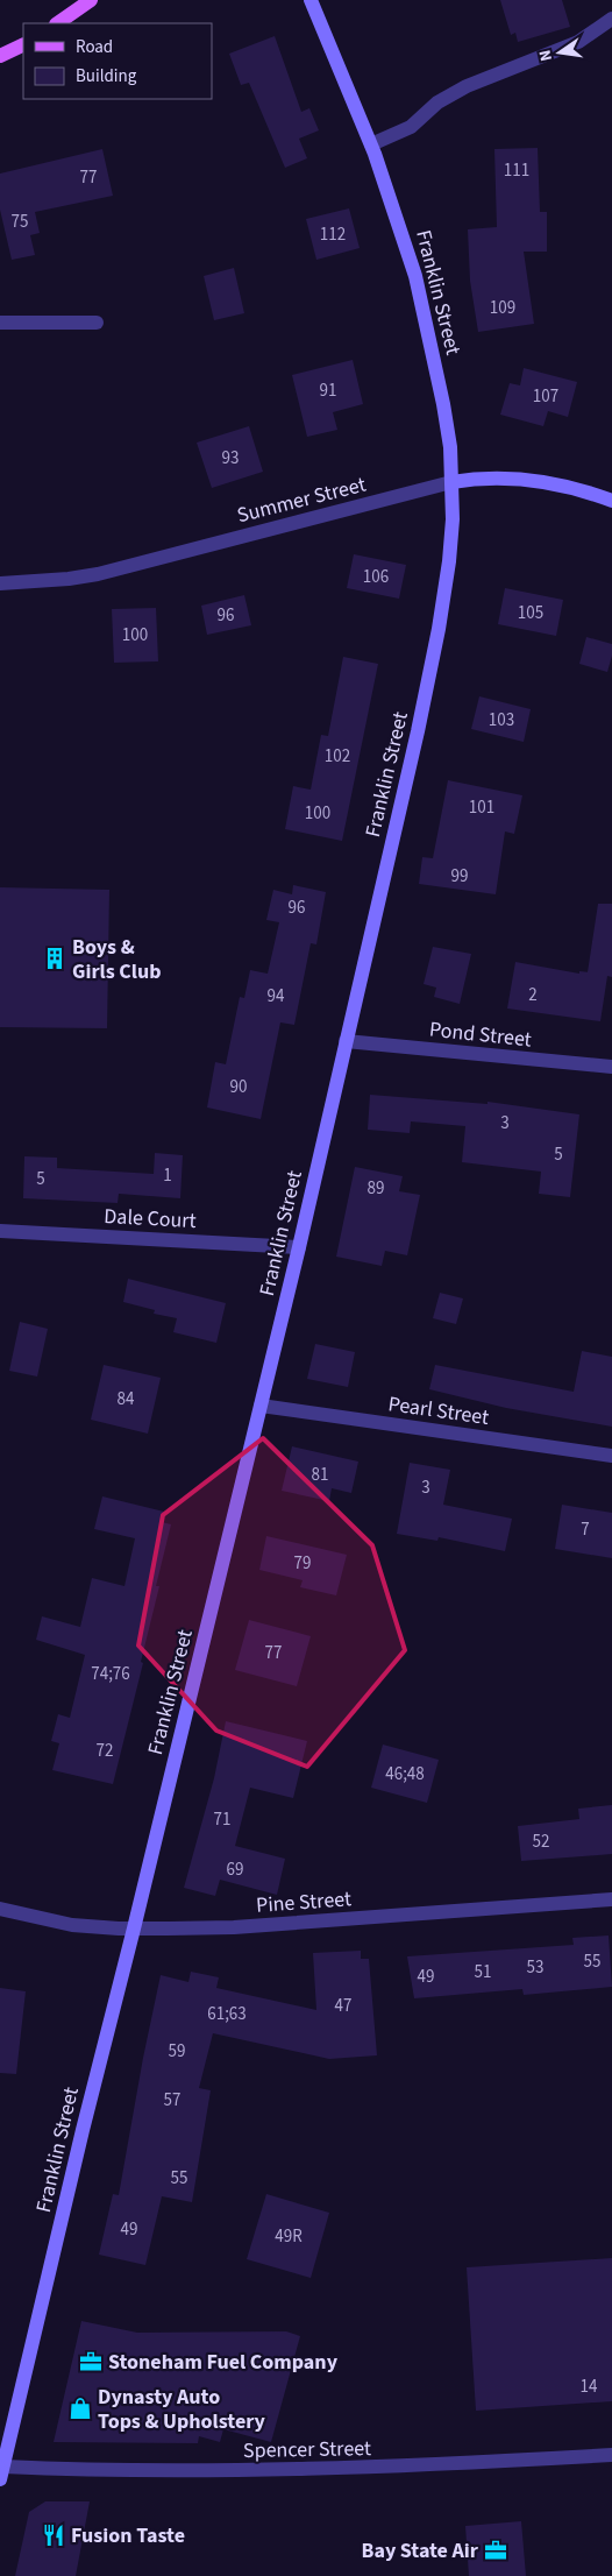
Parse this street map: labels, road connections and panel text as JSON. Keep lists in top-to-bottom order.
{
  "streets": {
    "main road": ["Franklin Street", "Summer Street"],
    "street": [
      "Pond Street",
      "Dale Court",
      "Pearl Street",
      "Pine Street",
      "Spencer Street"
    ]
  },
  "crossings": [
    ["Franklin Street", "Summer Street"],
    ["Franklin Street", "Pond Street"],
    ["Franklin Street", "Dale Court"],
    ["Franklin Street", "Pearl Street"],
    ["Franklin Street", "Pine Street"],
    ["Franklin Street", "Spencer Street"]
  ],
  "places": {
    "building": ["Boys & Girls Club"],
    "office": ["Stoneham Fuel Company", "Bay State Air"],
    "shop": ["Dynasty Auto Tops & Upholstery"],
    "restaurant": ["Fusion Taste"]
  },
  "house_numbers": [
    "111",
    "77",
    "75",
    "112",
    "109",
    "91",
    "107",
    "93",
    "106",
    "105",
    "96",
    "100",
    "103",
    "102",
    "101",
    "100",
    "99",
    "96",
    "2",
    "94",
    "90",
    "3",
    "5",
    "1",
    "5",
    "89",
    "84",
    "81",
    "3",
    "7",
    "79",
    "77",
    "74;76",
    "72",
    "46;48",
    "71",
    "52",
    "69",
    "55",
    "53",
    "51",
    "49",
    "47",
    "61;63",
    "59",
    "57",
    "55",
    "49",
    "49R",
    "14"
  ],
  "legend": ["Road", "Building"],
  "north": "left"
}
